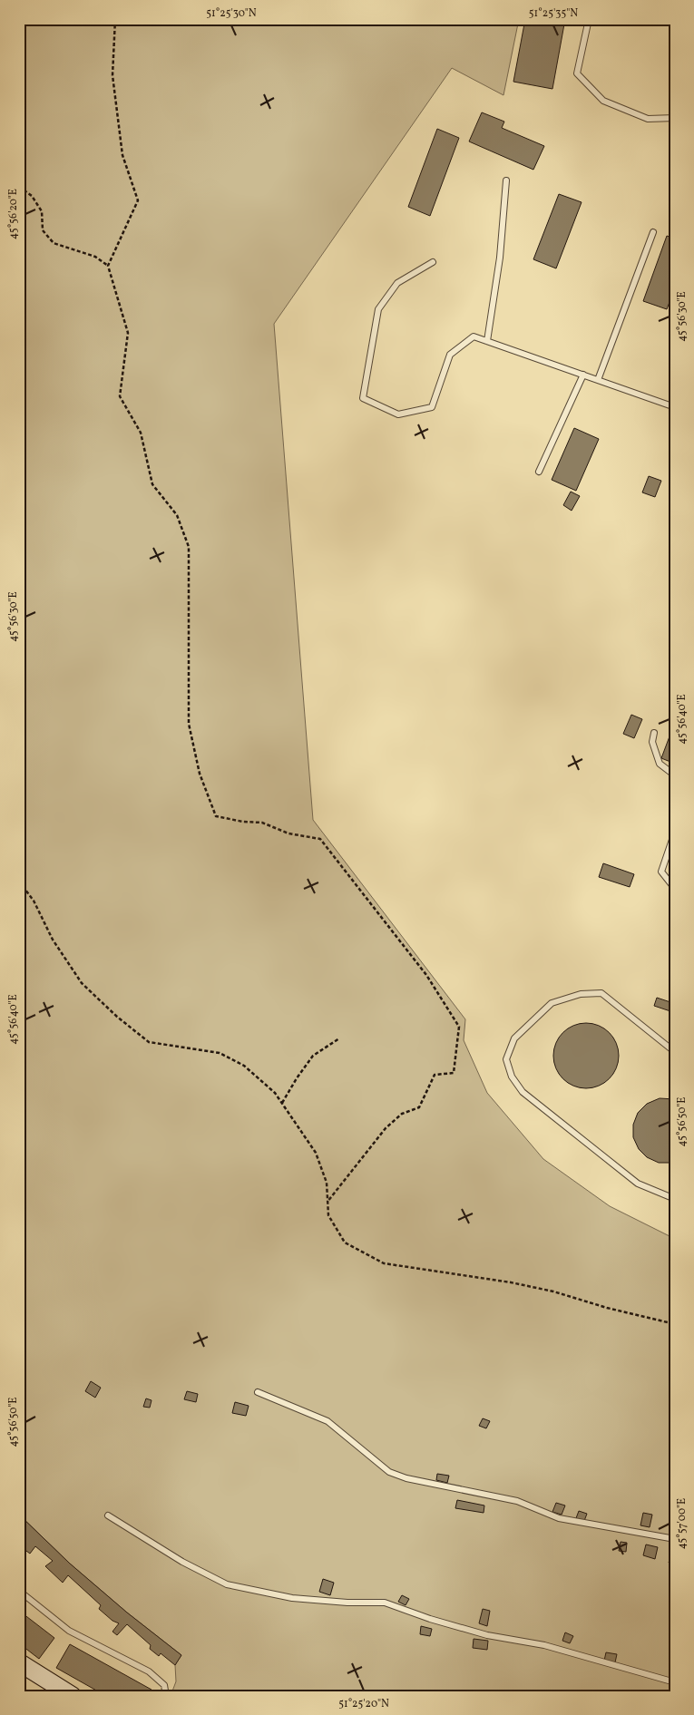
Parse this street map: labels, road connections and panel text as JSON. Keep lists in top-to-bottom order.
{
  "coordinates": [
    "51°25'30\"N",
    "51°25'35\"N",
    "45°56'20\"E",
    "45°56'30\"E",
    "45°56'40\"E",
    "45°56'50\"E",
    "45°57'00\"E",
    "51°25'20\"N"
  ]
}
